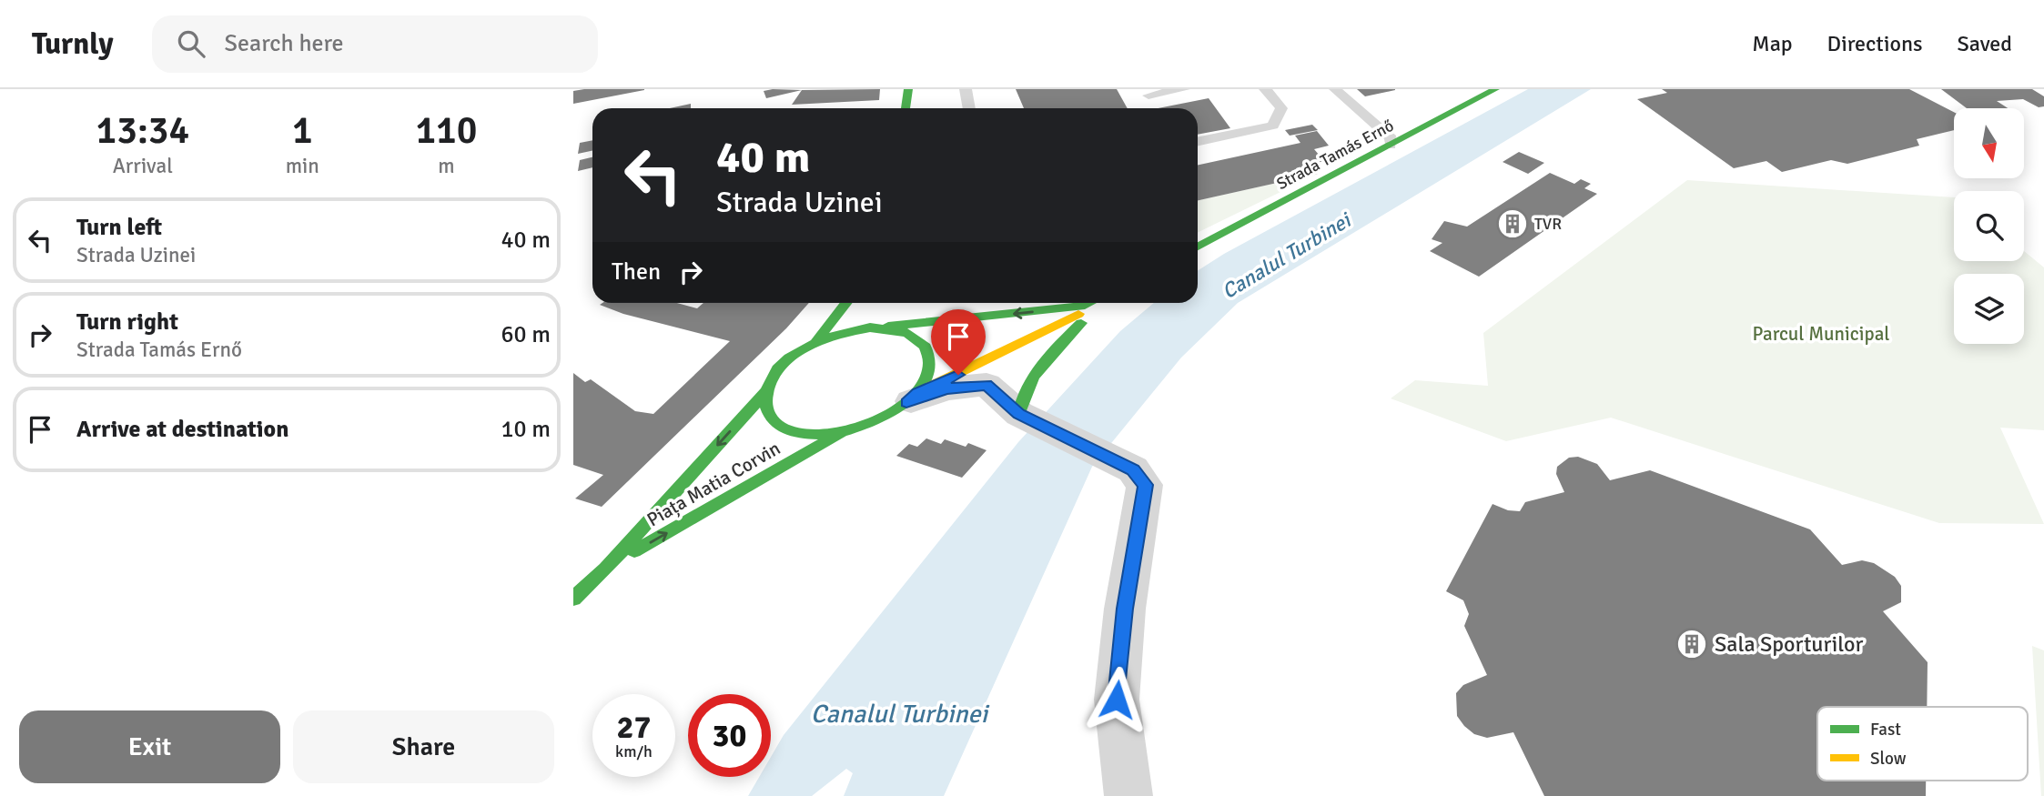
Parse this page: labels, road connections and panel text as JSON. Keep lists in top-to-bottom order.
{
  "streets": {
    "main road": ["Strada Tamás Ernő", "Piața Matia Corvin"]
  },
  "water": ["Canalul Turbinei"],
  "parks": ["Parcul Municipal"],
  "places": {
    "building": ["TVR", "Sala Sporturilor"]
  },
  "legend": ["Fast", "Slow"],
  "north": "bottom",
  "page": {
    "header": "Turnly",
    "search": "Search here",
    "nav": ["Map", "Directions", "Saved"],
    "eta": [
      "13:34",
      "Arrival",
      "1",
      "min",
      "110",
      "m"
    ],
    "turn": ["40 m", "Strada Uzinei"],
    "list": [
      {
        "name": "Turn left",
        "note": "Strada Uzinei",
        "value": "40 m"
      },
      {
        "name": "Turn right",
        "note": "Strada Tamás Ernő",
        "value": "60 m"
      },
      {
        "name": "Arrive at destination",
        "value": "10 m"
      }
    ],
    "then": "Then",
    "speed": "27 km/h",
    "limit": "30",
    "buttons": ["Exit", "Share"]
  }
}
